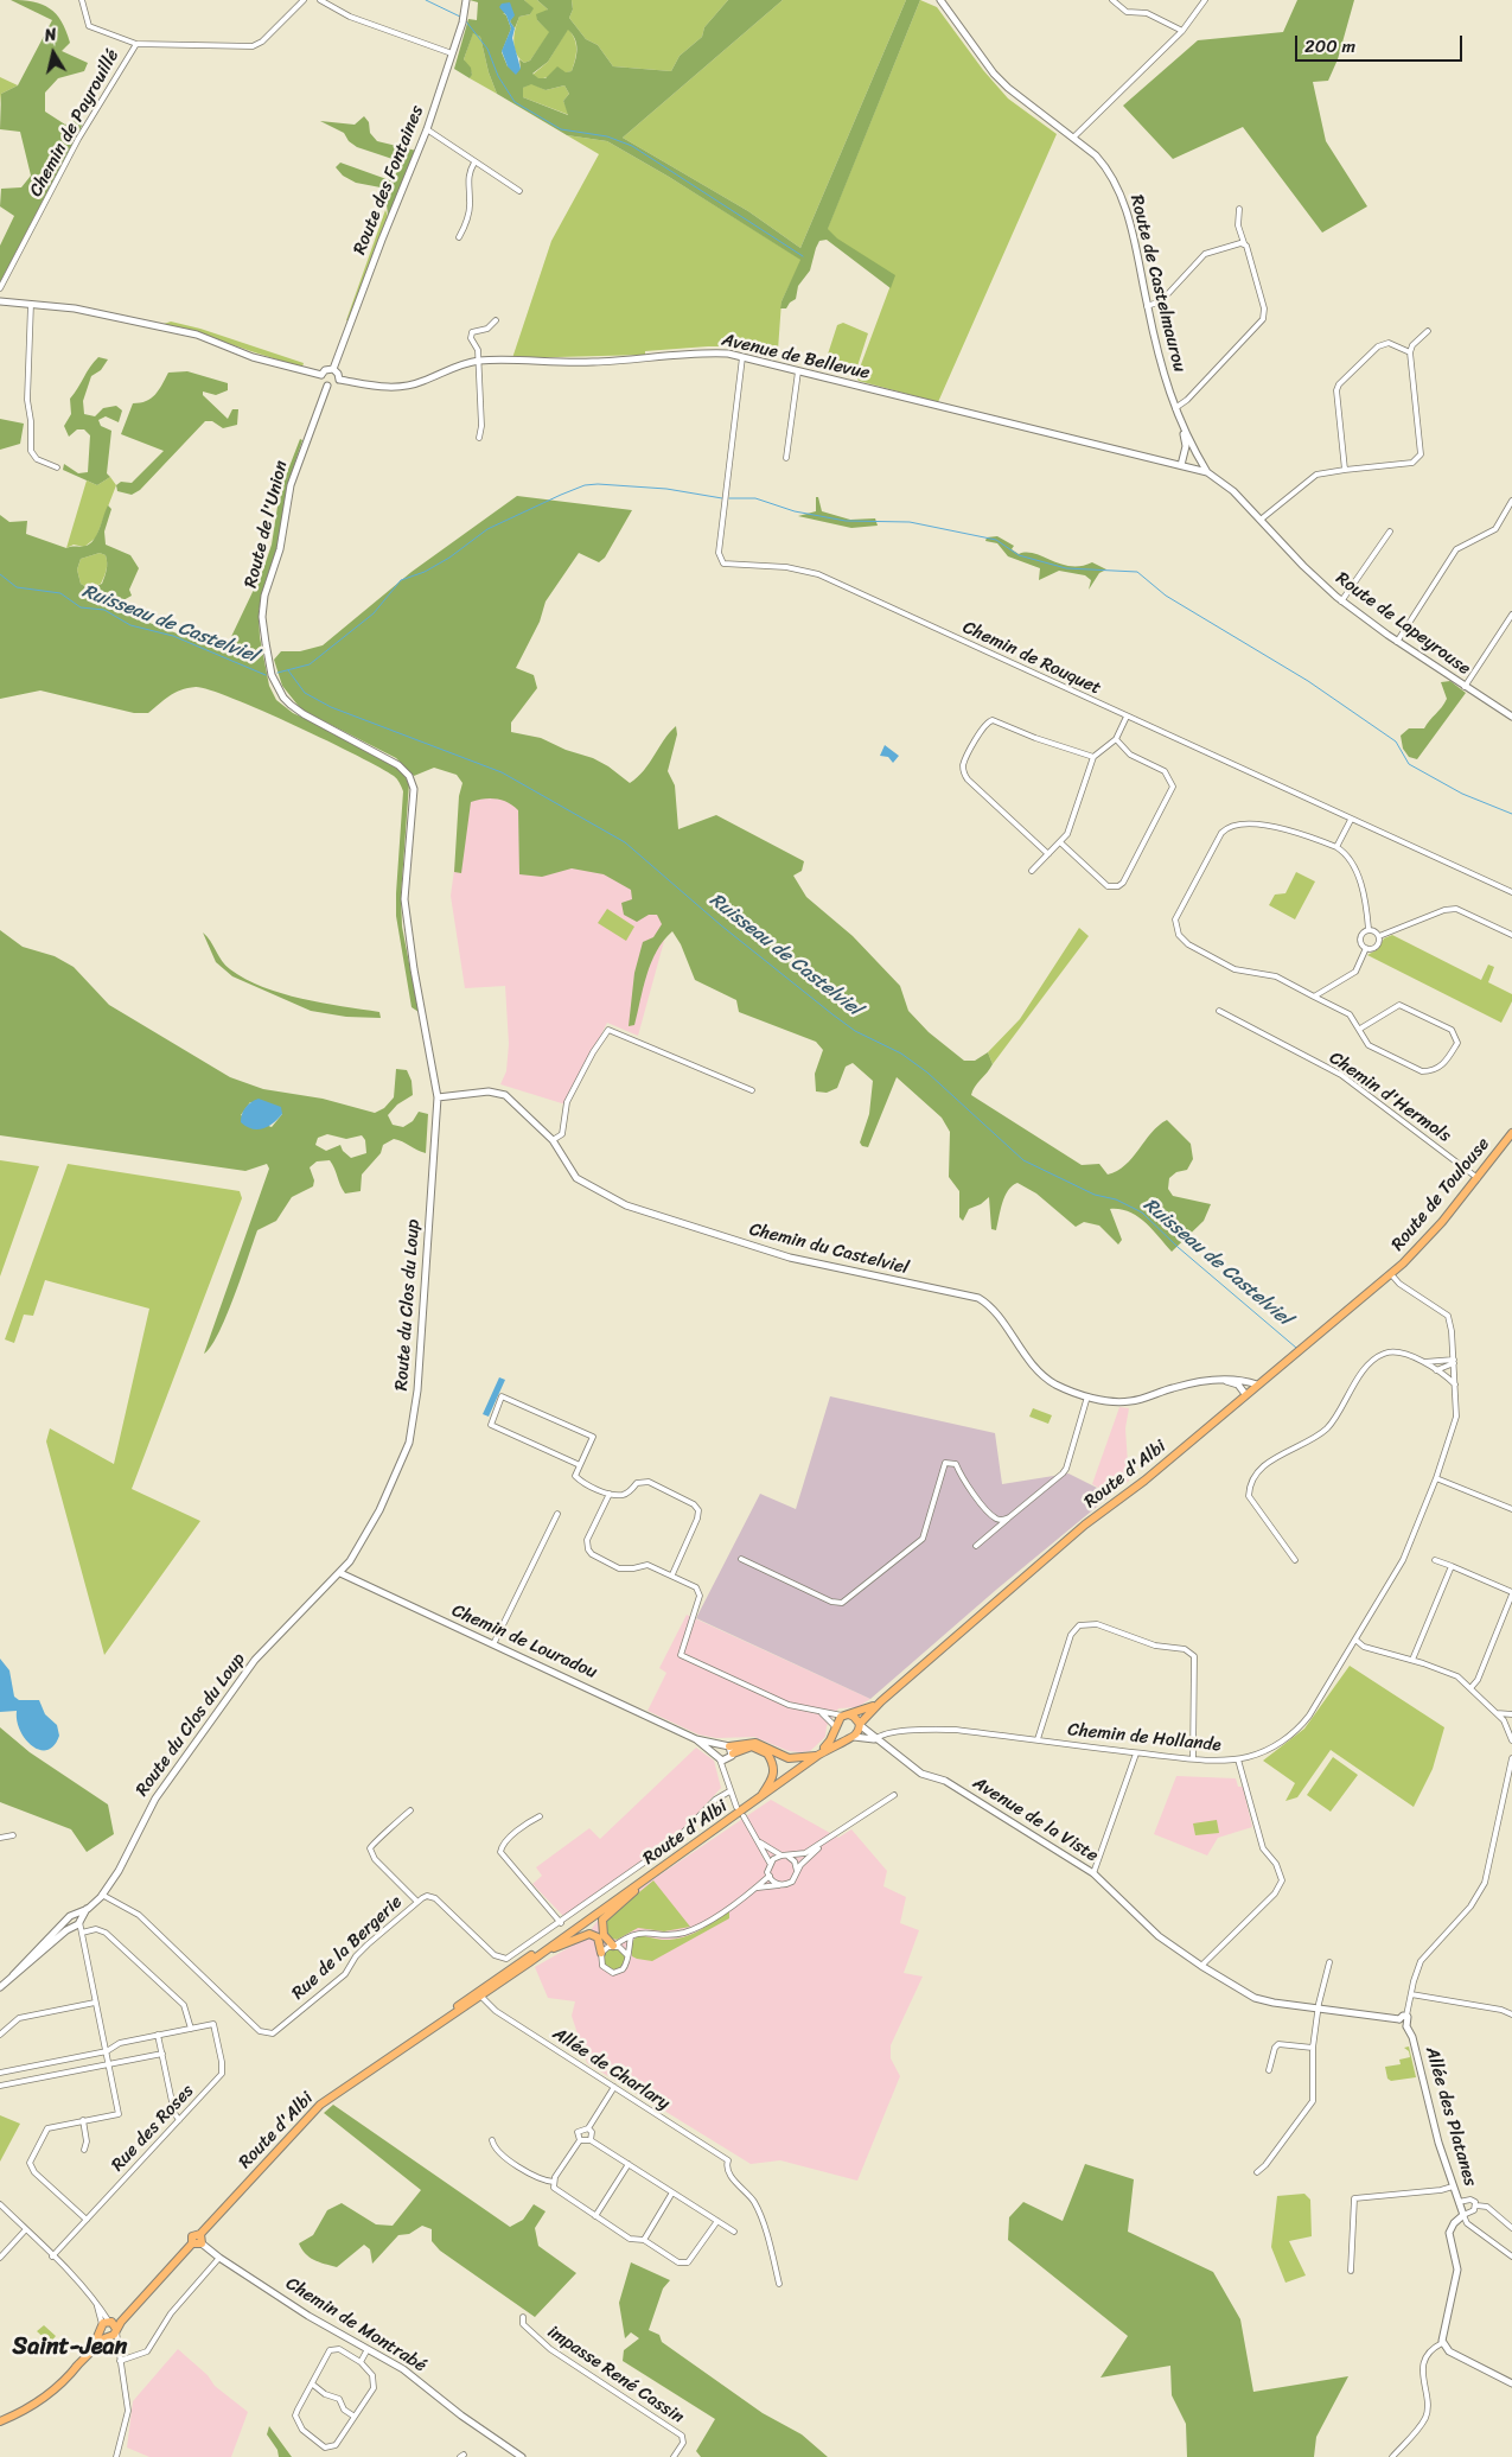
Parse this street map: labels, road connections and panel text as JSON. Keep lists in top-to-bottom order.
{
  "streets": {
    "main road": ["Route de Toulouse", "Route d'Albi"],
    "street": [
      "Chemin de Payrouillé",
      "Route des Fontaines",
      "Route de Castelmaurou",
      "Avenue de Bellevue",
      "Route de l'Union",
      "Route de Lapeyrouse",
      "Chemin de Rouquet",
      "Chemin d'Hermols",
      "Chemin du Castelviel",
      "Route du Clos du Loup",
      "Chemin de Louradou",
      "Chemin de Hollande",
      "Avenue de la Viste",
      "Rue de la Bergerie",
      "Allée de Charlary",
      "Allée des Platanes",
      "Rue des Roses",
      "Chemin de Montrabé",
      "impasse René Cassin"
    ]
  },
  "crossings": [
    ["Route des Fontaines", "Avenue de Bellevue"],
    ["Route des Fontaines", "Route de l'Union"],
    ["Route de Castelmaurou", "Avenue de Bellevue"],
    ["Route de Castelmaurou", "Route de Lapeyrouse"],
    ["Avenue de Bellevue", "Route de l'Union"],
    ["Avenue de Bellevue", "Route de Lapeyrouse"],
    ["Avenue de Bellevue", "Chemin de Rouquet"],
    ["Route de l'Union", "Route du Clos du Loup"],
    ["Chemin d'Hermols", "Route de Toulouse"],
    ["Route de Toulouse", "Route d'Albi"],
    ["Route de Toulouse", "Chemin de Hollande"],
    ["Chemin du Castelviel", "Route du Clos du Loup"],
    ["Chemin du Castelviel", "Route d'Albi"],
    ["Route du Clos du Loup", "Chemin de Louradou"],
    ["Route du Clos du Loup", "Rue de la Bergerie"],
    ["Route d'Albi", "Chemin de Hollande"],
    ["Route d'Albi", "Avenue de la Viste"],
    ["Route d'Albi", "Allée de Charlary"],
    ["Route d'Albi", "Chemin de Montrabé"],
    ["Chemin de Hollande", "Avenue de la Viste"]
  ],
  "districts": ["Saint-Jean"],
  "water": ["Ruisseau de Castelviel"],
  "scale_bar": "200 m",
  "north": "top"
}
